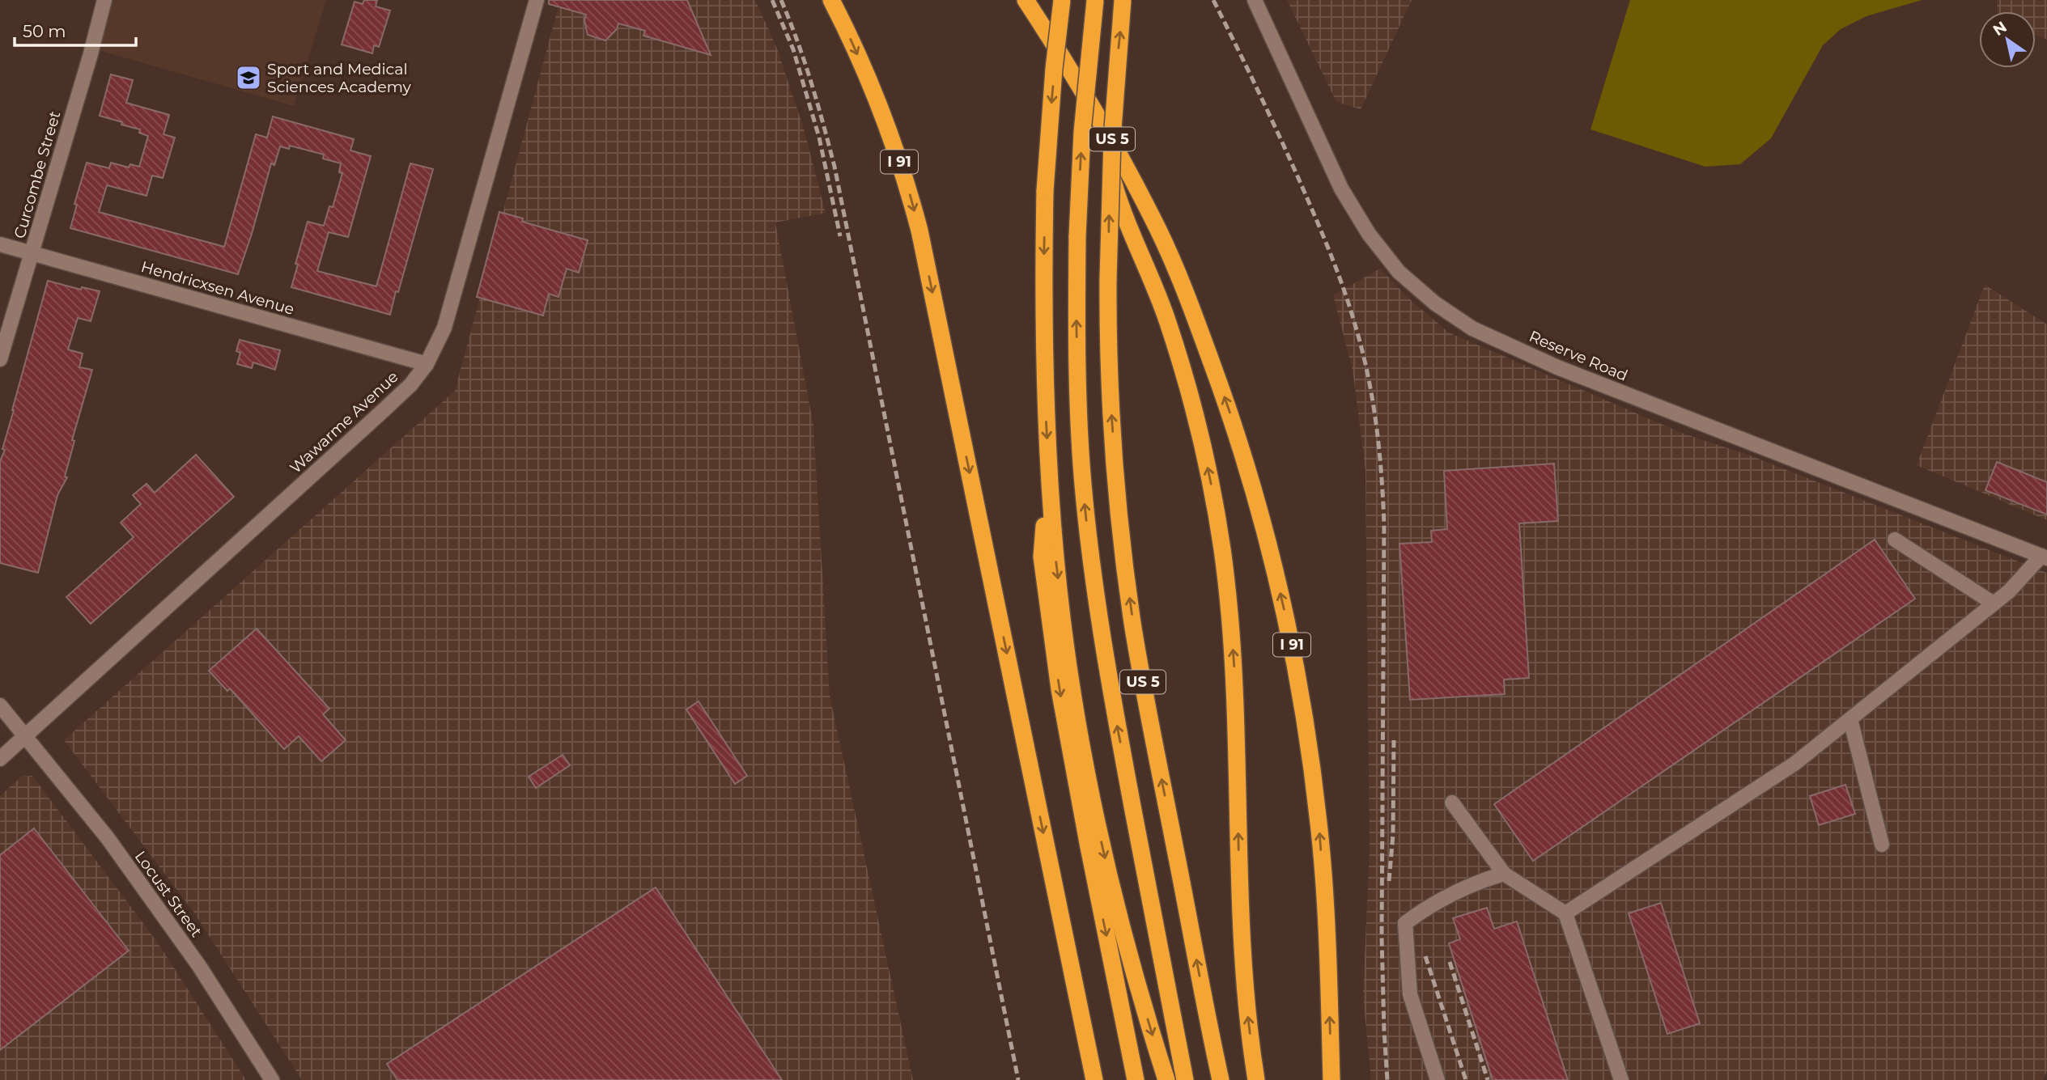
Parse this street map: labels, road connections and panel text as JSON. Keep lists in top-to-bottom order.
{
  "streets": {
    "highway": ["US 5", "I 91"],
    "street": [
      "Curcombe Street",
      "Hendricxsen Avenue",
      "Reserve Road",
      "Wawarme Avenue",
      "Locust Street"
    ]
  },
  "crossings": [
    ["Curcombe Street", "Hendricxsen Avenue"],
    ["Hendricxsen Avenue", "Wawarme Avenue"],
    ["Wawarme Avenue", "Locust Street"]
  ],
  "places": {
    "school or university": ["Sport and Medical Sciences Academy"]
  },
  "scale_bar": "50 m",
  "north": "top left"
}
